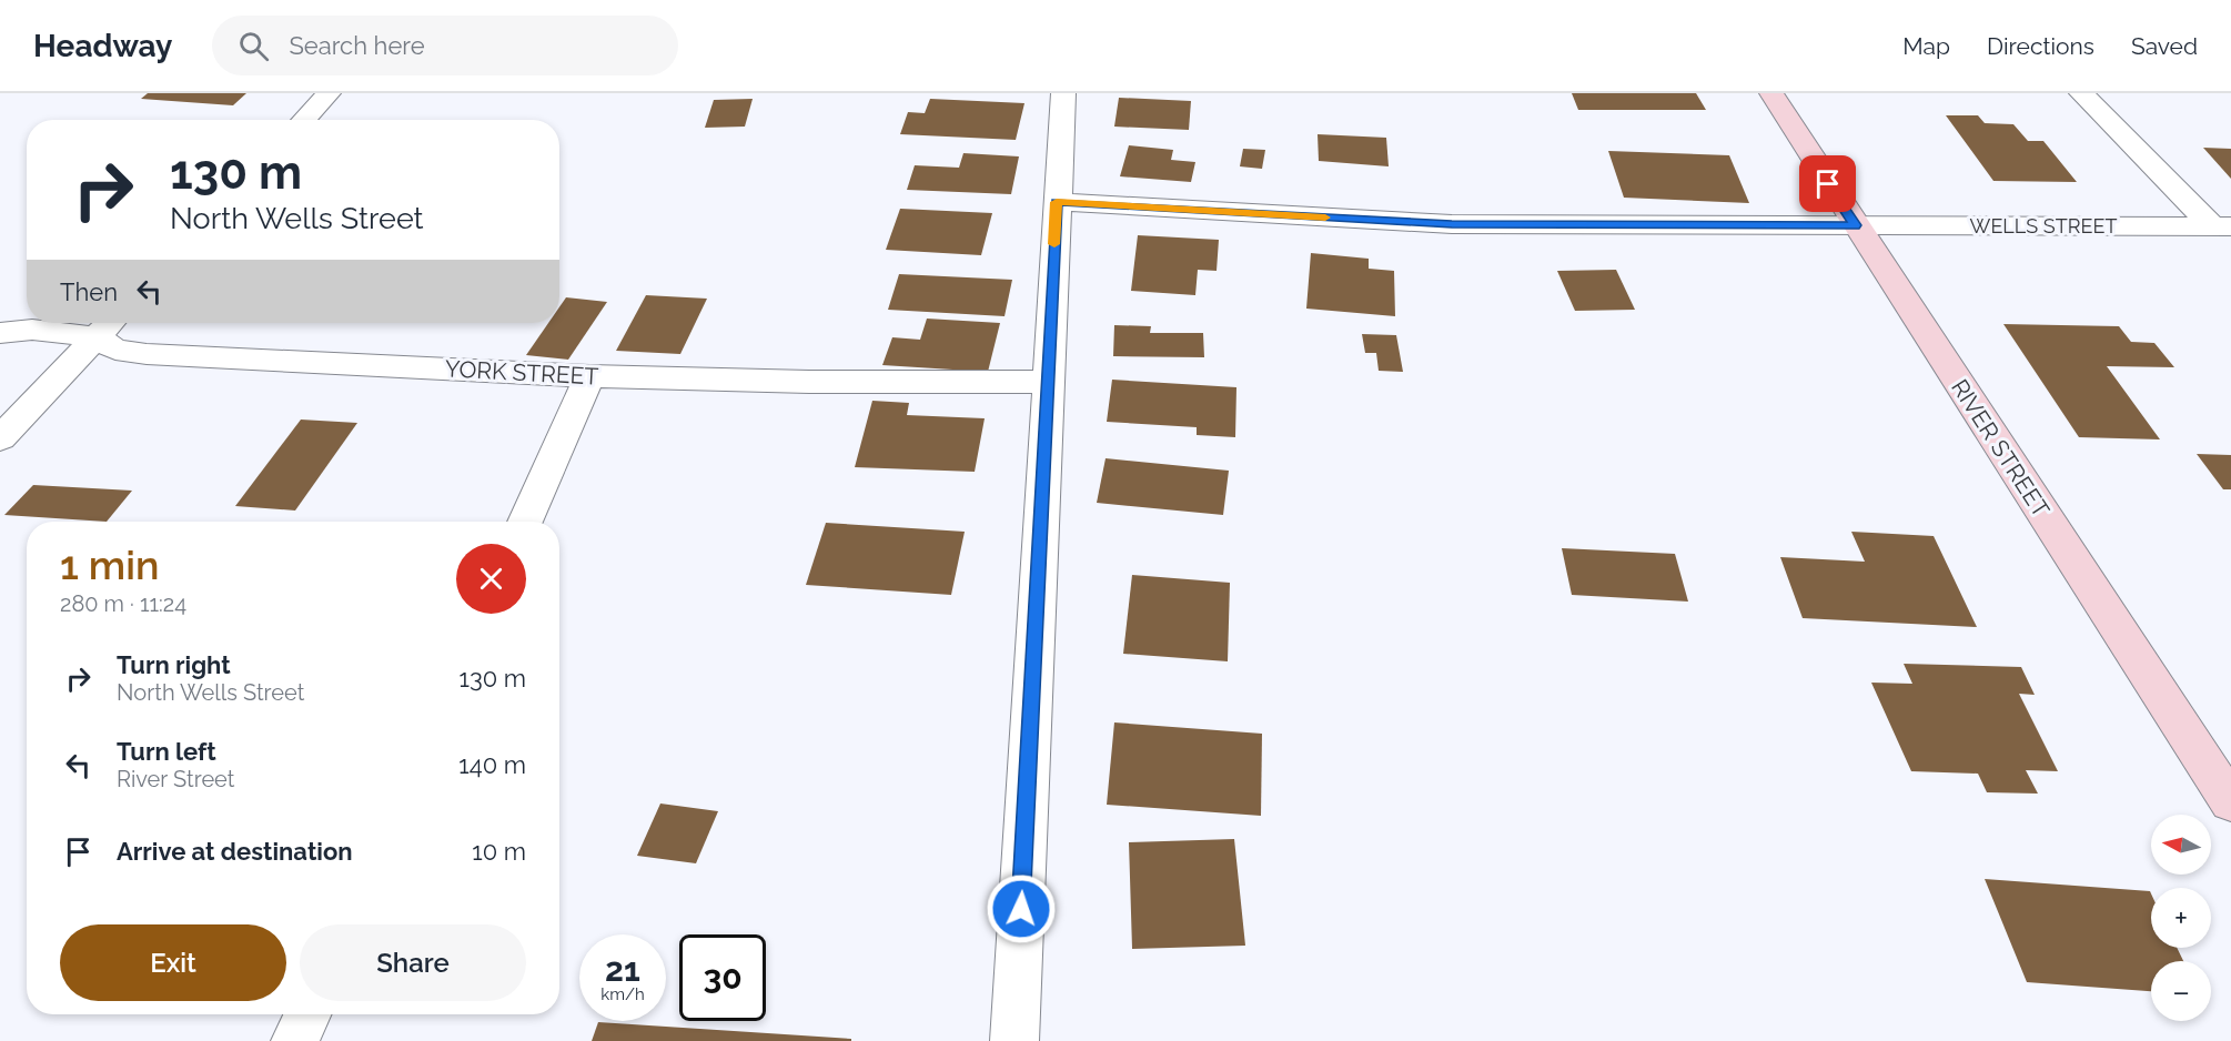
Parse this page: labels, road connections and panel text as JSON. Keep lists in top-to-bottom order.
{
  "streets": {
    "street": ["WELLS STREET", "YORK STREET", "RIVER STREET"]
  },
  "crossings": [
    ["WELLS STREET", "RIVER STREET"]
  ],
  "north": "left",
  "page": {
    "header": "Headway",
    "search": "Search here",
    "nav": ["Map", "Directions", "Saved"],
    "turn": ["130 m", "North Wells Street"],
    "then": "Then",
    "heading": ["1 min", "280 m · 11:24"],
    "list": [
      {
        "name": "Turn right",
        "note": "North Wells Street",
        "value": "130 m"
      },
      {
        "name": "Turn left",
        "note": "River Street",
        "value": "140 m"
      },
      {
        "name": "Arrive at destination",
        "value": "10 m"
      }
    ],
    "map_buttons": ["+", "−"],
    "buttons": ["Exit", "Share"],
    "speed": "21 km/h",
    "limit": "30"
  }
}
